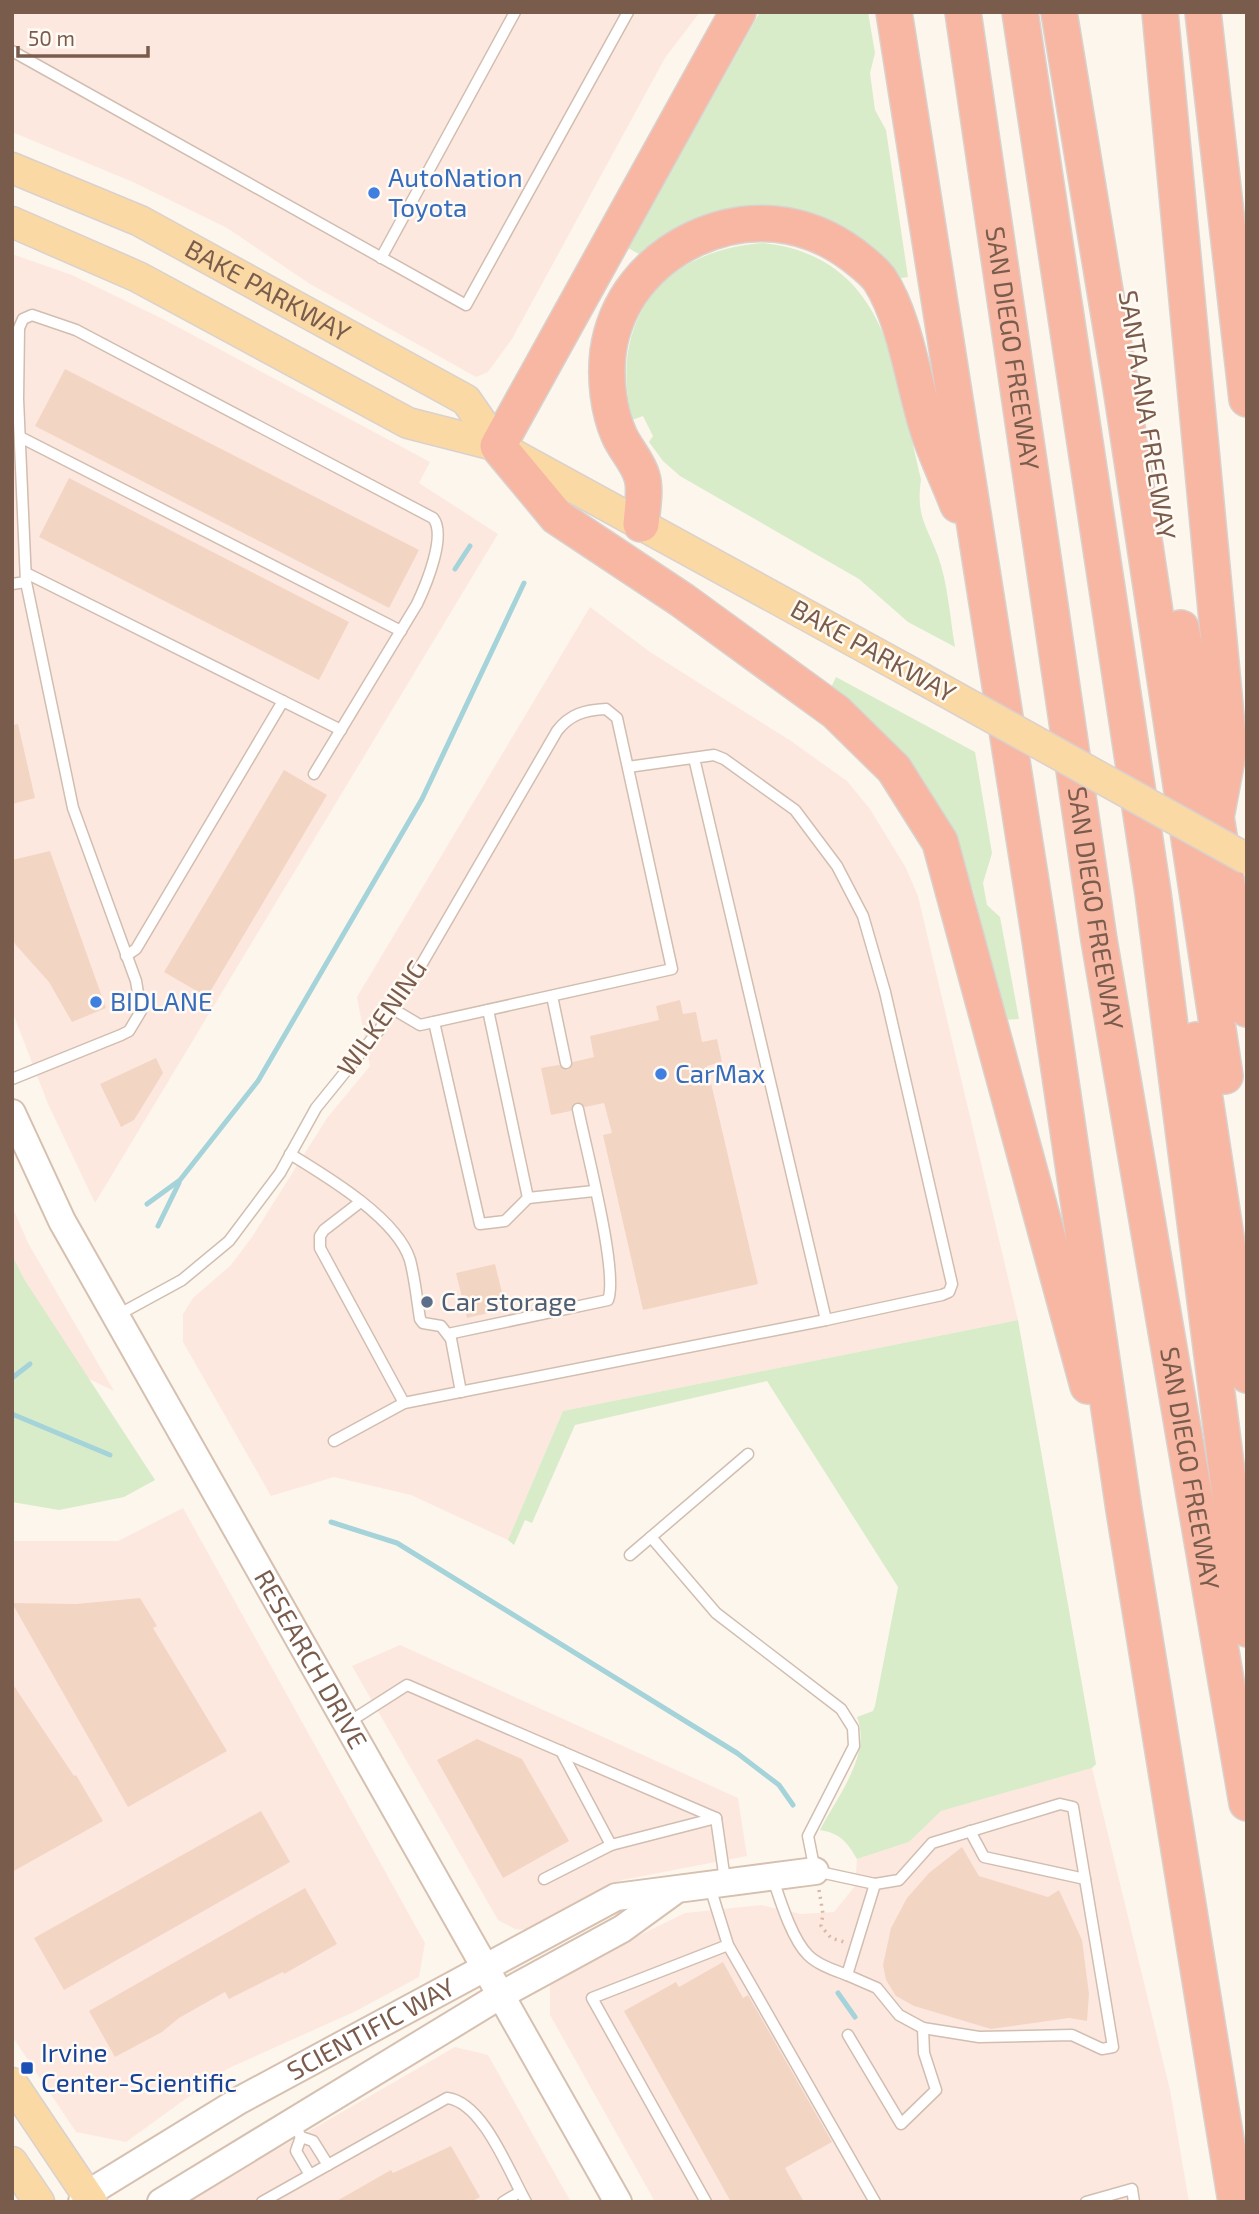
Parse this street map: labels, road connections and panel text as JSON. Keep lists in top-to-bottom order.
{
  "streets": {
    "highway": ["SAN DIEGO FREEWAY", "SANTA ANA FREEWAY"],
    "main road": ["BAKE PARKWAY"],
    "street": ["RESEARCH DRIVE", "SCIENTIFIC WAY"],
    "lane": ["WILKENING"]
  },
  "crossings": [
    ["WILKENING", "RESEARCH DRIVE"],
    ["RESEARCH DRIVE", "SCIENTIFIC WAY"]
  ],
  "places": {
    "other": [
      "AutoNation Toyota",
      "BIDLANE",
      "CarMax",
      "Car storage"
    ],
    "transit": ["Irvine Center-Scientific"]
  },
  "scale_bar": "50 m"
}
